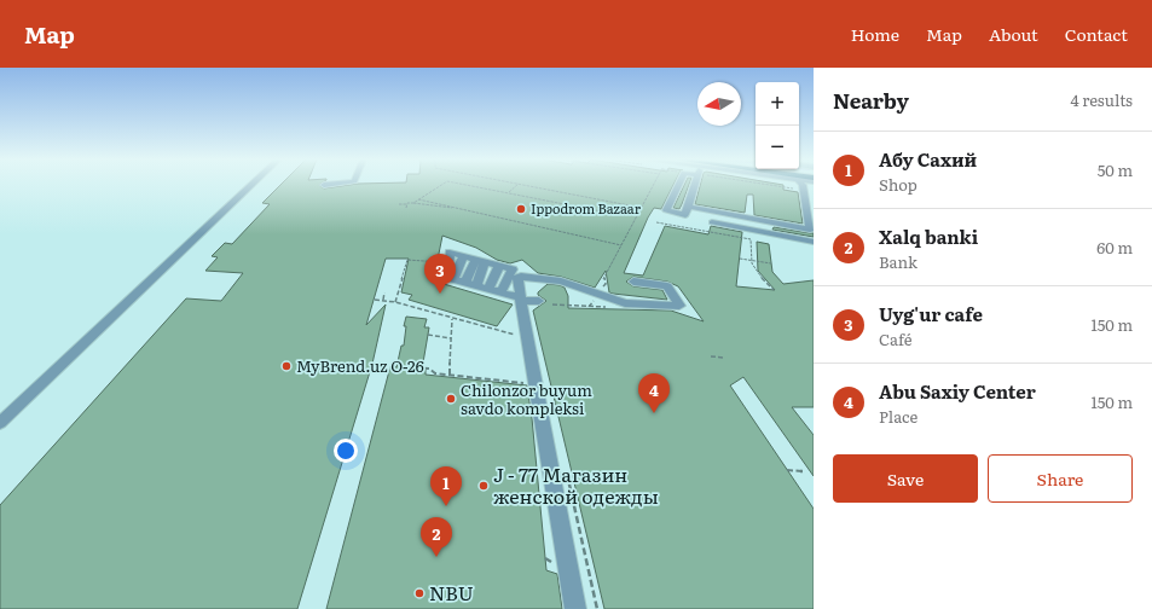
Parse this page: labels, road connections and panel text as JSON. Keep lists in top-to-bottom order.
{
  "places": [
    "Ippodrom Bazaar",
    "MyBrend.uz O-26",
    "Chilonzor buyum savdo kompleksi",
    "J - 77 Магазин женской одежды",
    "NBU"
  ],
  "north": "left",
  "page": {
    "header": "Map",
    "nav": [
      "Home",
      "Map",
      "About",
      "Contact"
    ],
    "heading": ["Nearby", "4 results"],
    "map_buttons": ["+", "−"],
    "list": [
      {
        "mark": "1",
        "name": "Абу Сахий",
        "note": "Shop",
        "value": "50 m"
      },
      {
        "mark": "2",
        "name": "Xalq banki",
        "note": "Bank",
        "value": "60 m"
      },
      {
        "mark": "3",
        "name": "Uyg'ur cafe",
        "note": "Café",
        "value": "150 m"
      },
      {
        "mark": "4",
        "name": "Abu Saxiy Center",
        "note": "Place",
        "value": "150 m"
      }
    ],
    "pins": [
      "3",
      "4",
      "1",
      "2"
    ],
    "buttons": ["Save", "Share"]
  }
}
